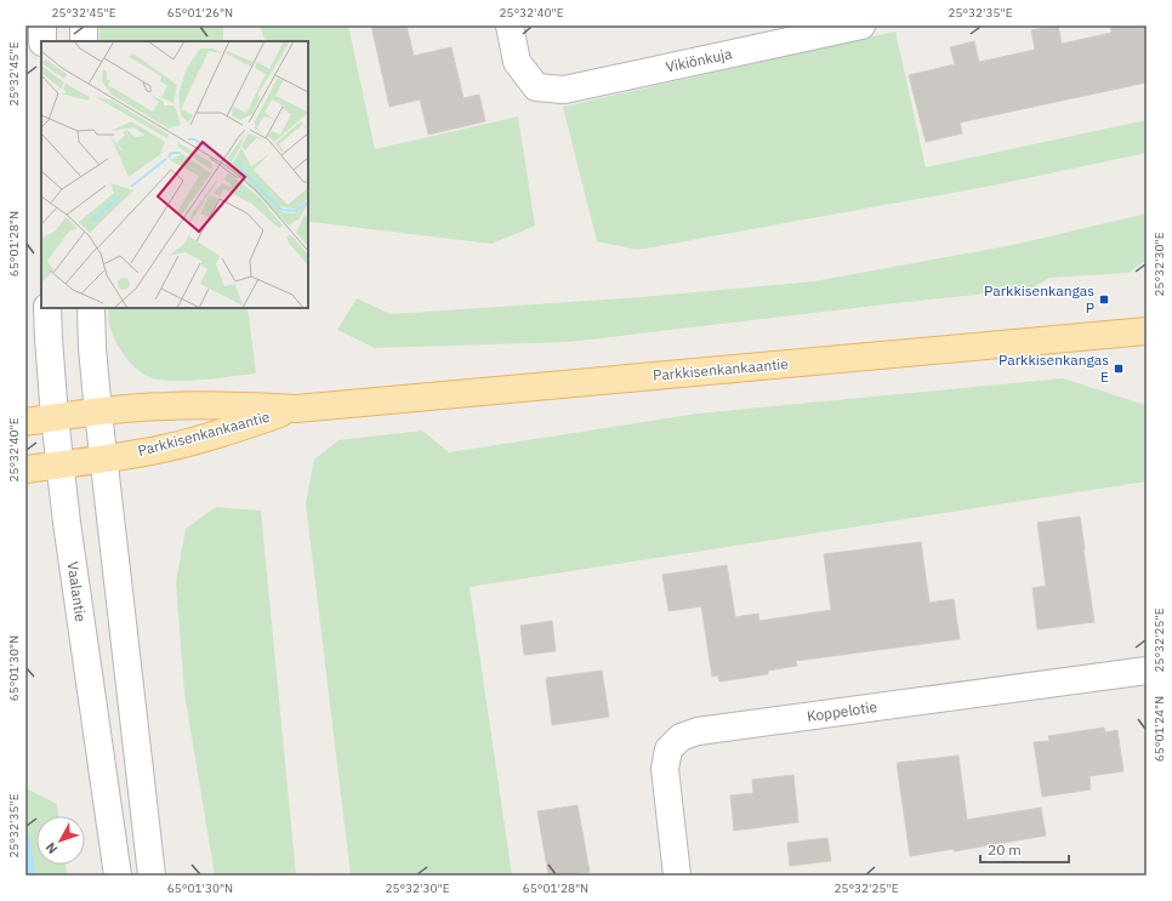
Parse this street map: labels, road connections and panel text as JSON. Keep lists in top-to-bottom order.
{
  "streets": {
    "main road": ["Parkkisenkankaantie"],
    "street": ["Vikiönkuja", "Vaalantie", "Koppelotie"]
  },
  "crossings": [
    ["Parkkisenkankaantie", "Vaalantie"]
  ],
  "places": {
    "transit": ["Parkkisenkangas P", "Parkkisenkangas E"]
  },
  "scale_bar": "20 m",
  "north": "bottom left",
  "coordinates": [
    "25°32'45\"E",
    "65°01'26\"N",
    "25°32'40\"E",
    "25°32'35\"E",
    "65°01'28\"N",
    "25°32'30\"E",
    "25°32'25\"E",
    "65°01'30\"N",
    "65°01'24\"N"
  ]
}
